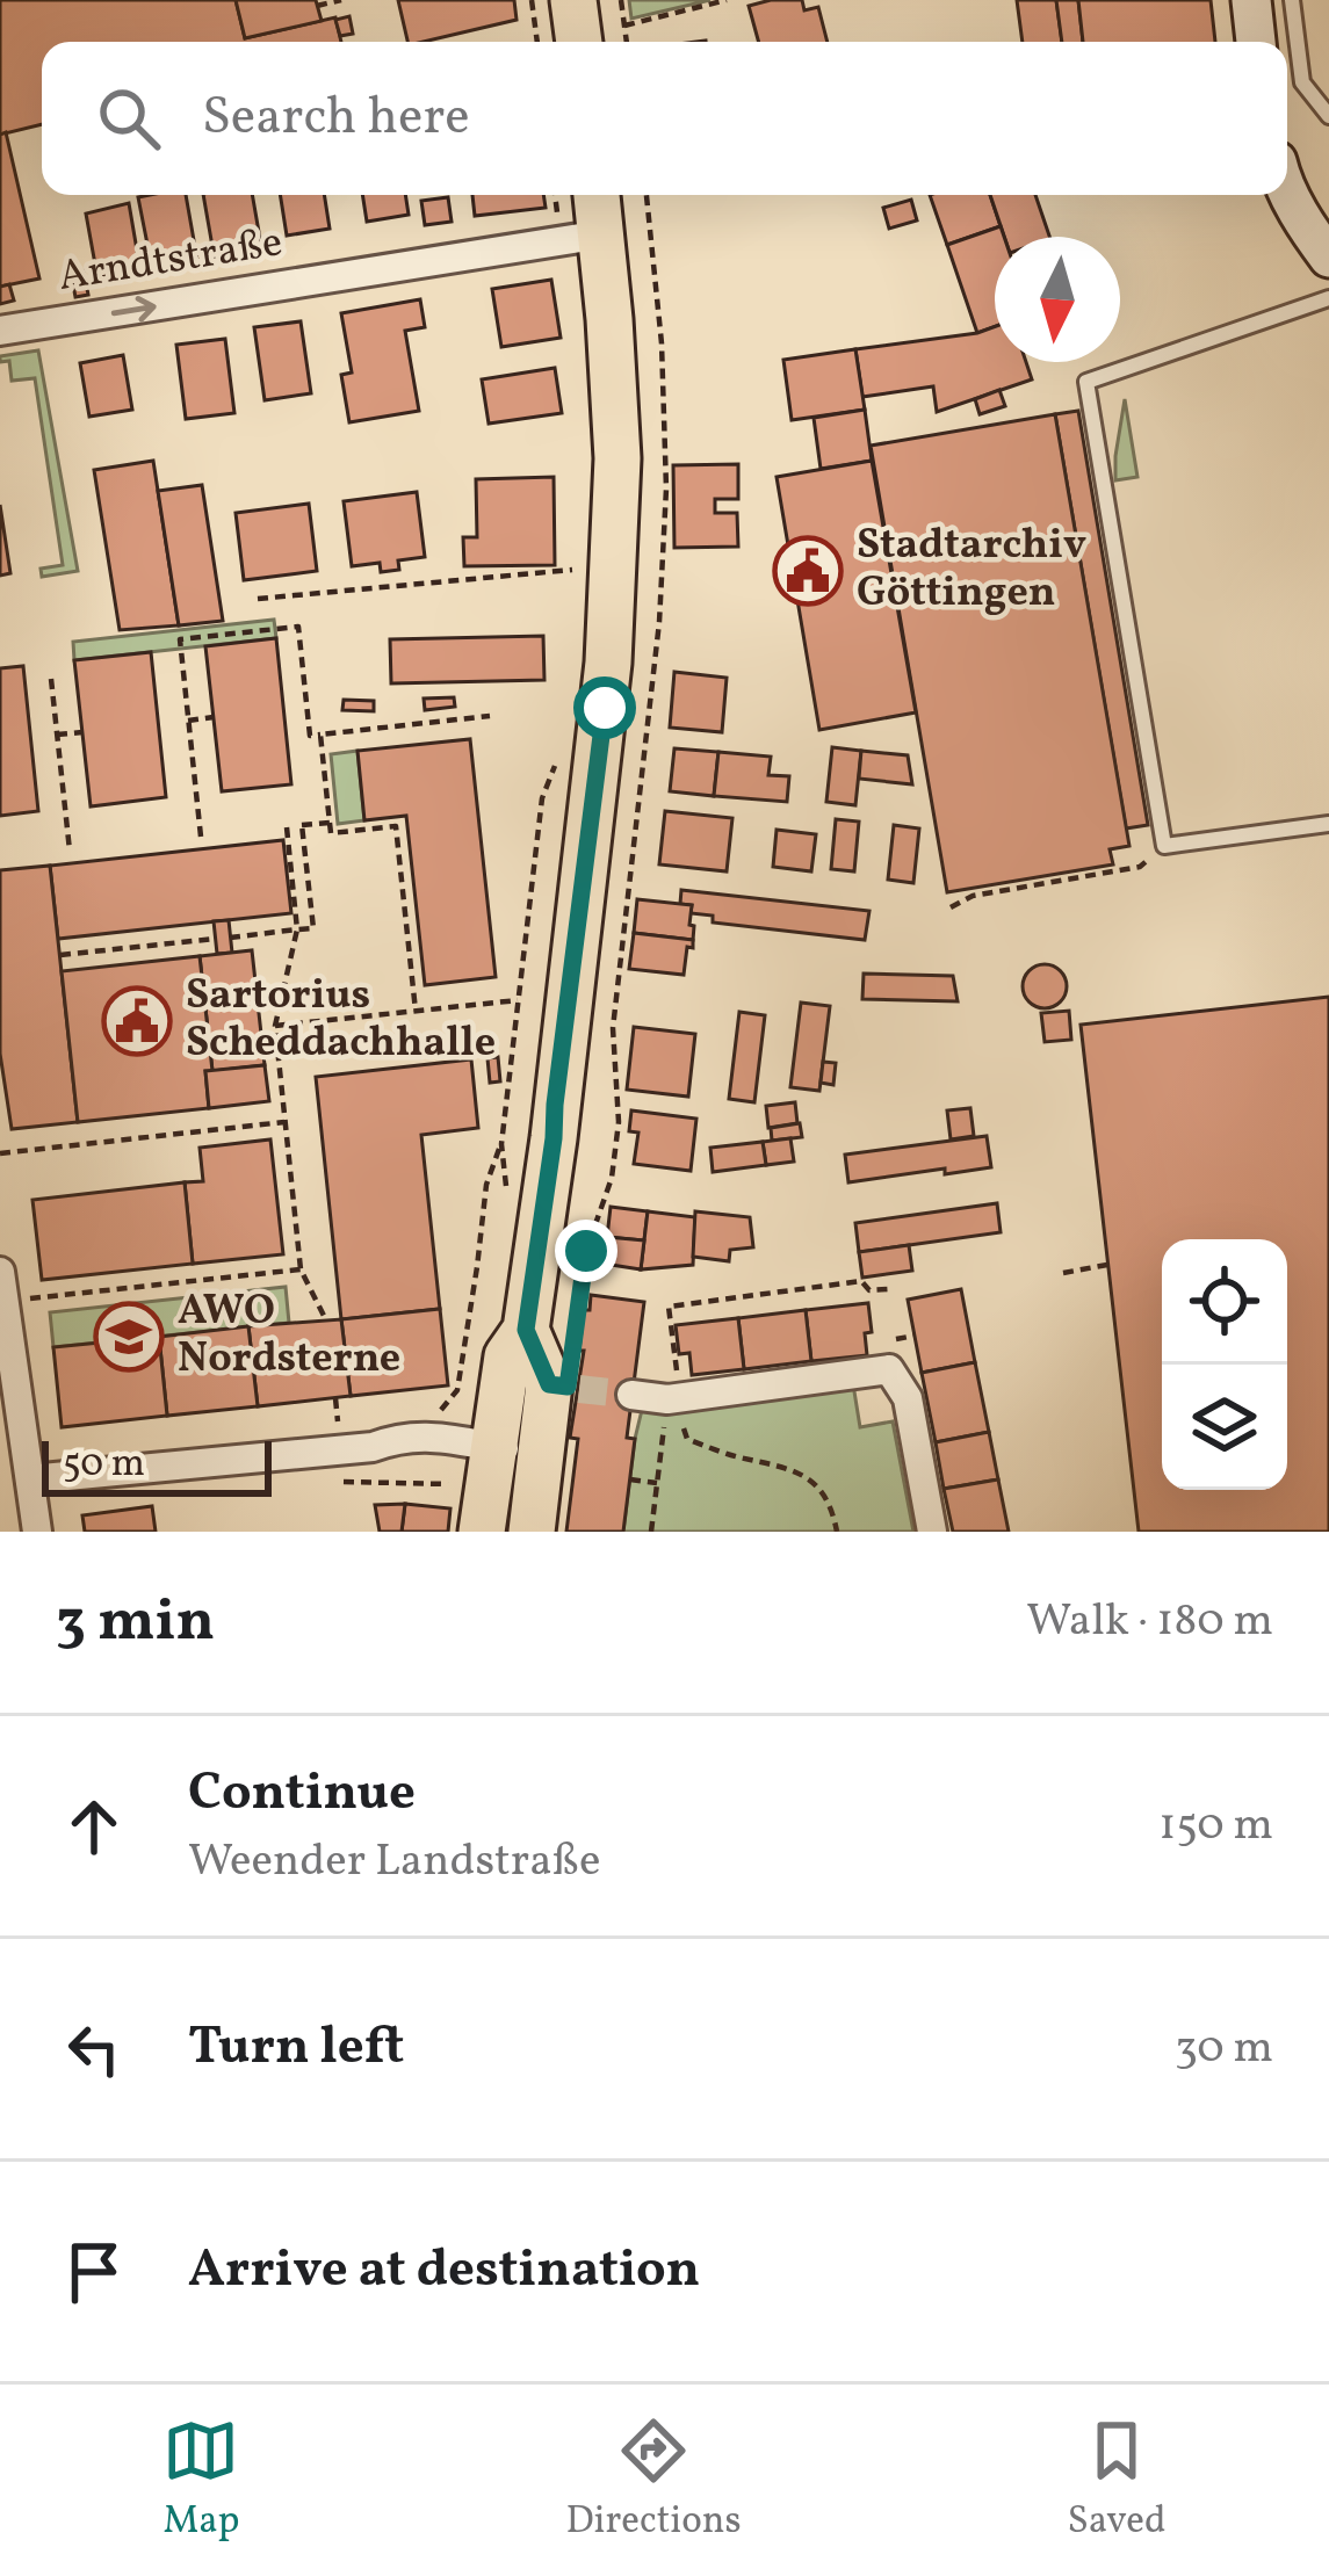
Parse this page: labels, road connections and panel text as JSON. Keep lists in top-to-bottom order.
{
  "streets": {
    "street": ["Arndtstraße"]
  },
  "one_way": ["Arndtstraße"],
  "places": {
    "public building": ["Stadtarchiv Göttingen", "Sartorius Scheddachhalle"],
    "school or university": ["AWO Nordsterne"]
  },
  "scale_bar": "50 m",
  "north": "bottom",
  "page": {
    "search": "Search here",
    "scale": "50 m",
    "heading": ["3 min", "Walk · 180 m"],
    "list": [
      ["Continue", "Weender Landstraße", "150 m"],
      ["Turn left", "30 m"],
      "Arrive at destination"
    ],
    "nav": ["Map", "Directions", "Saved"]
  }
}
